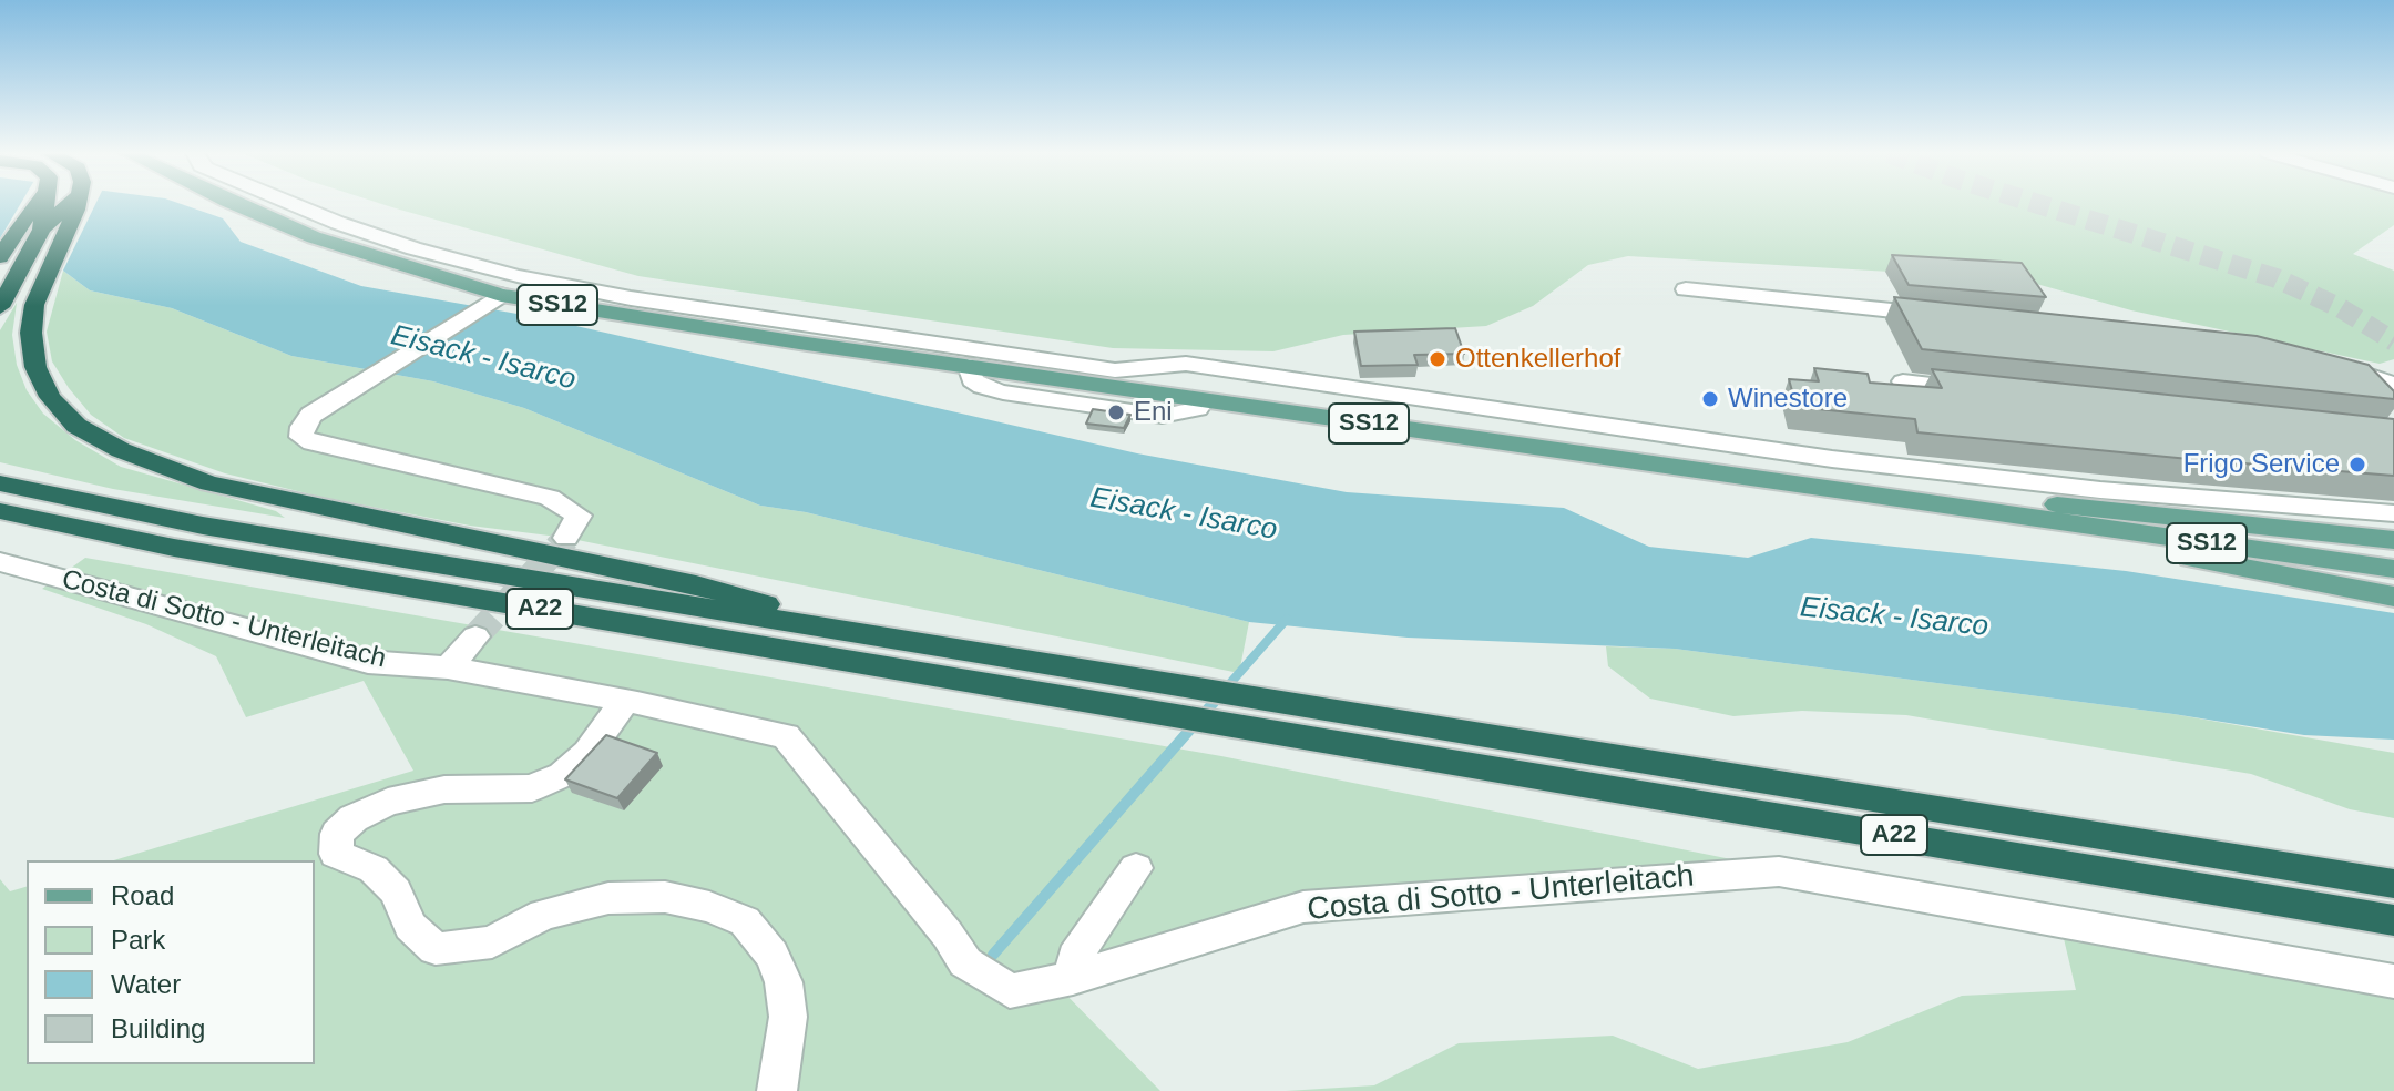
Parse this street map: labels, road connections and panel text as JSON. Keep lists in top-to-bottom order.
{
  "streets": {
    "highway": ["A22"],
    "main road": ["SS12"],
    "street": ["Costa di Sotto - Unterleitach"]
  },
  "water": ["Eisack - Isarco"],
  "places": [
    "Ottenkellerhof",
    "Winestore",
    "Eni",
    "Frigo Service"
  ],
  "legend": [
    "Road",
    "Park",
    "Water",
    "Building"
  ]
}
